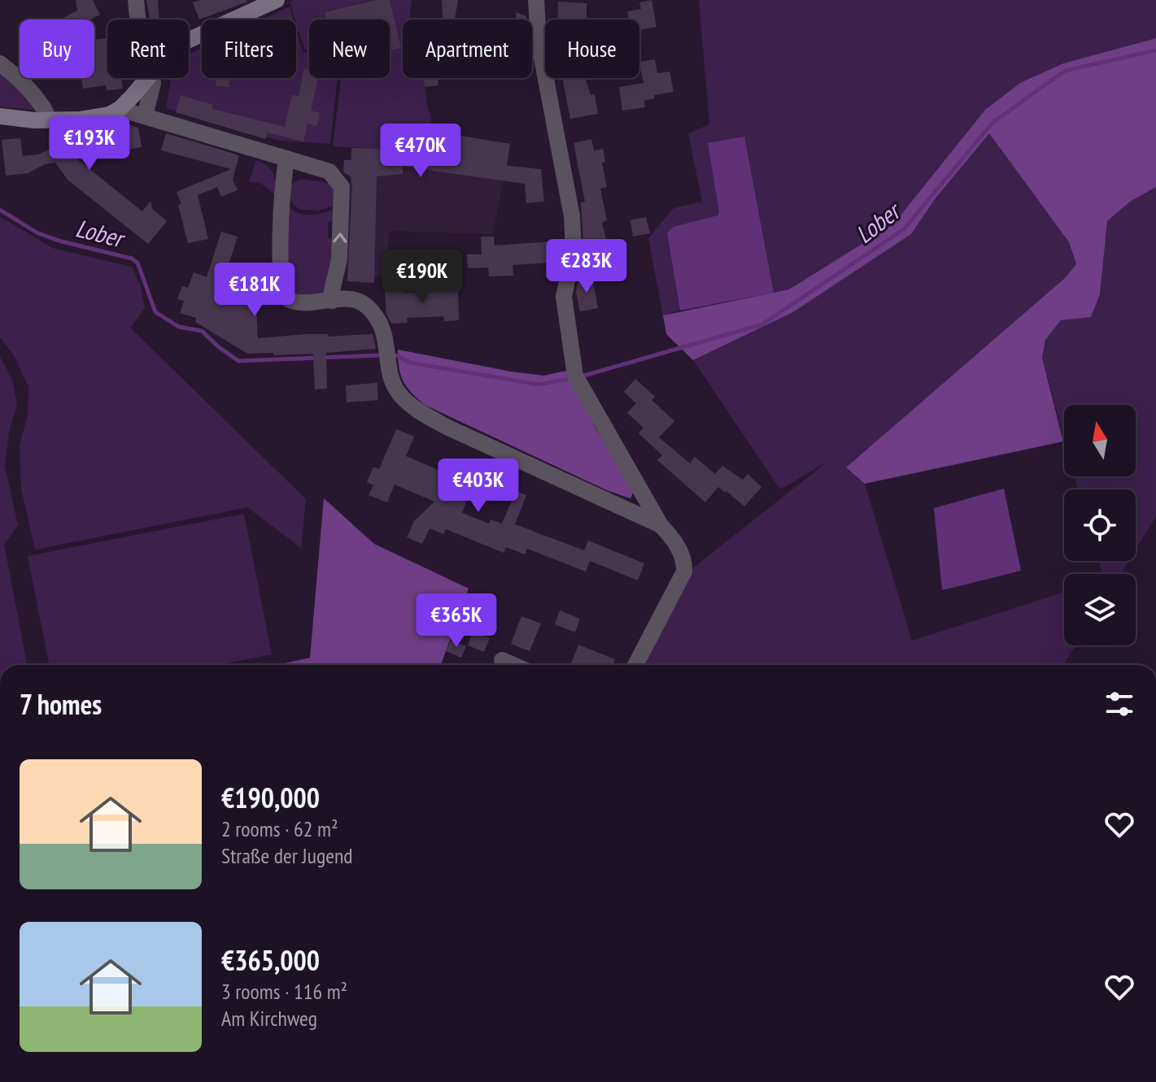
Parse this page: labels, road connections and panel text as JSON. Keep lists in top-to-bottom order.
{
  "water": ["Lober"],
  "north": "top",
  "page": {
    "chip": [
      "Buy",
      "Rent",
      "Filters",
      "New",
      "Apartment",
      "House"
    ],
    "price": [
      "€193K",
      "€470K",
      "€283K",
      "€190K",
      "€181K",
      "€403K",
      "€365K"
    ],
    "heading": "7 homes",
    "list": [
      {
        "name": "€190,000",
        "note": "2 rooms · 62 m² · Straße der Jugend"
      },
      {
        "name": "€365,000",
        "note": "3 rooms · 116 m² · Am Kirchweg"
      }
    ]
  }
}
